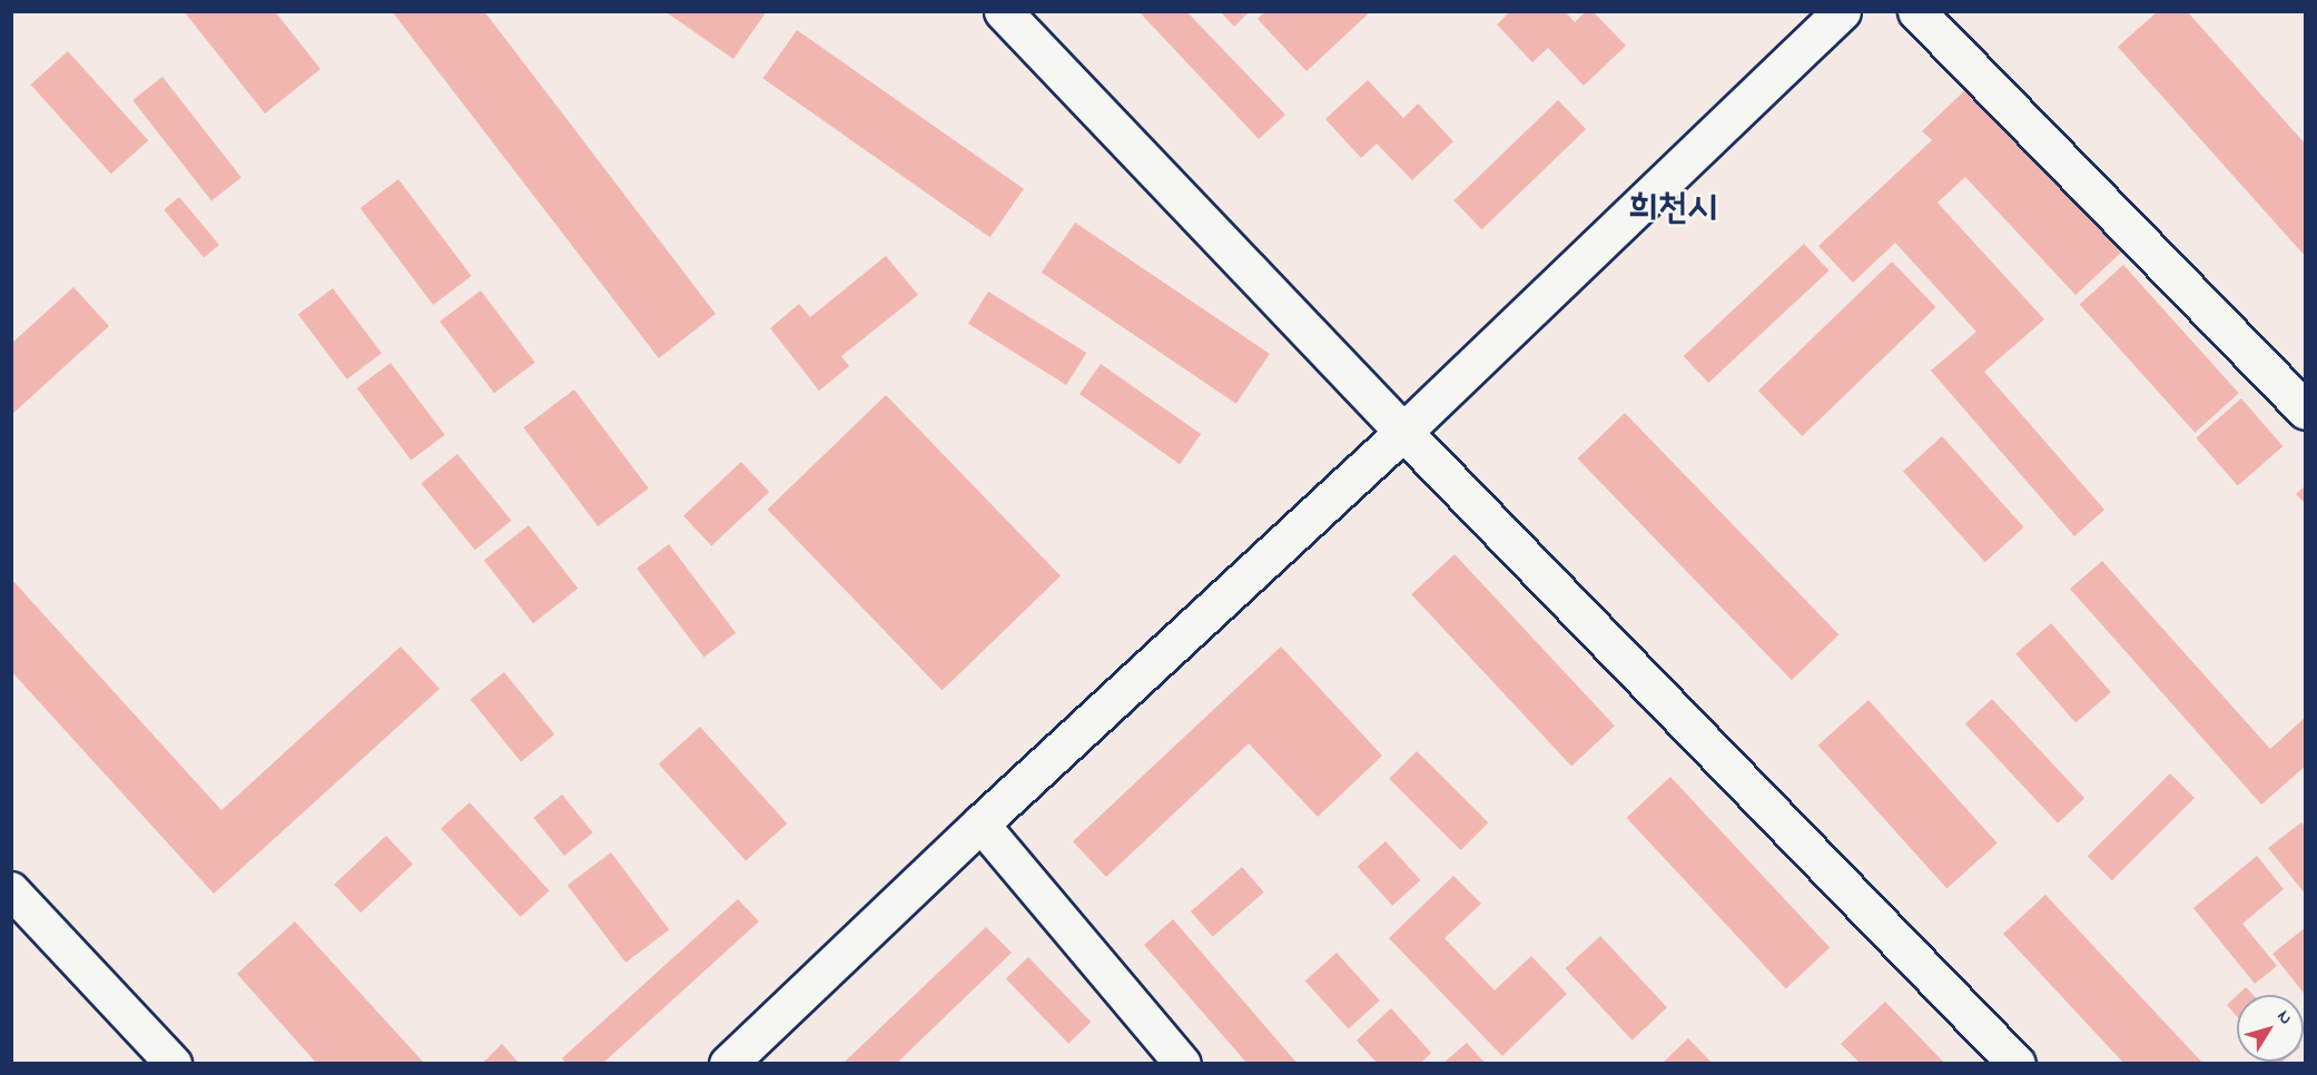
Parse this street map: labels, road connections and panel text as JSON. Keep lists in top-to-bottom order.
{
  "districts": ["희천시"],
  "north": "top right"
}
